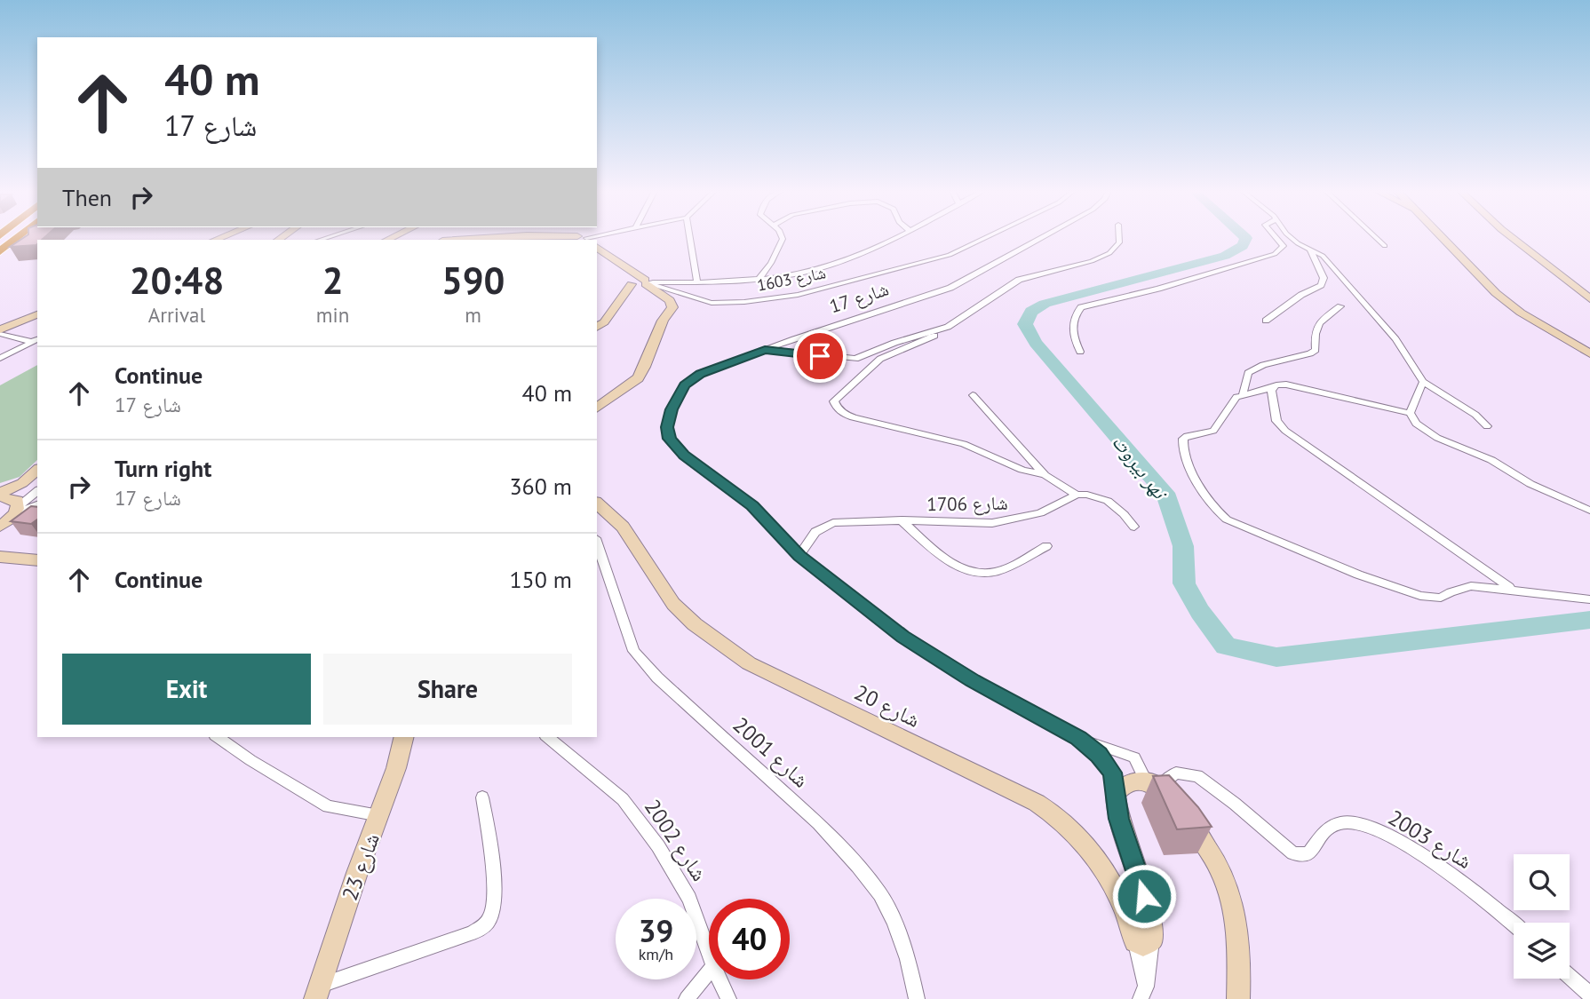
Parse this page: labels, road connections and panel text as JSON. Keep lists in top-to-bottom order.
{
  "streets": {
    "street": [
      "شارع 1603",
      "شارع 17",
      "شارع 1706",
      "شارع 20",
      "شارع 2001",
      "شارع 2003",
      "شارع 2002",
      "شارع 23"
    ]
  },
  "crossings": [
    ["شارع 17", "شارع 1706"],
    ["شارع 17", "شارع 2003"]
  ],
  "water": ["نهر بيروت"],
  "page": {
    "turn": ["40 m", "شارع 17"],
    "then": "Then",
    "eta": [
      "20:48",
      "Arrival",
      "2",
      "min",
      "590",
      "m"
    ],
    "list": [
      {
        "name": "Continue",
        "note": "شارع 17",
        "value": "40 m"
      },
      {
        "name": "Turn right",
        "note": "شارع 17",
        "value": "360 m"
      },
      {
        "name": "Continue",
        "value": "150 m"
      }
    ],
    "buttons": ["Exit", "Share"],
    "speed": "39 km/h",
    "limit": "40"
  }
}
